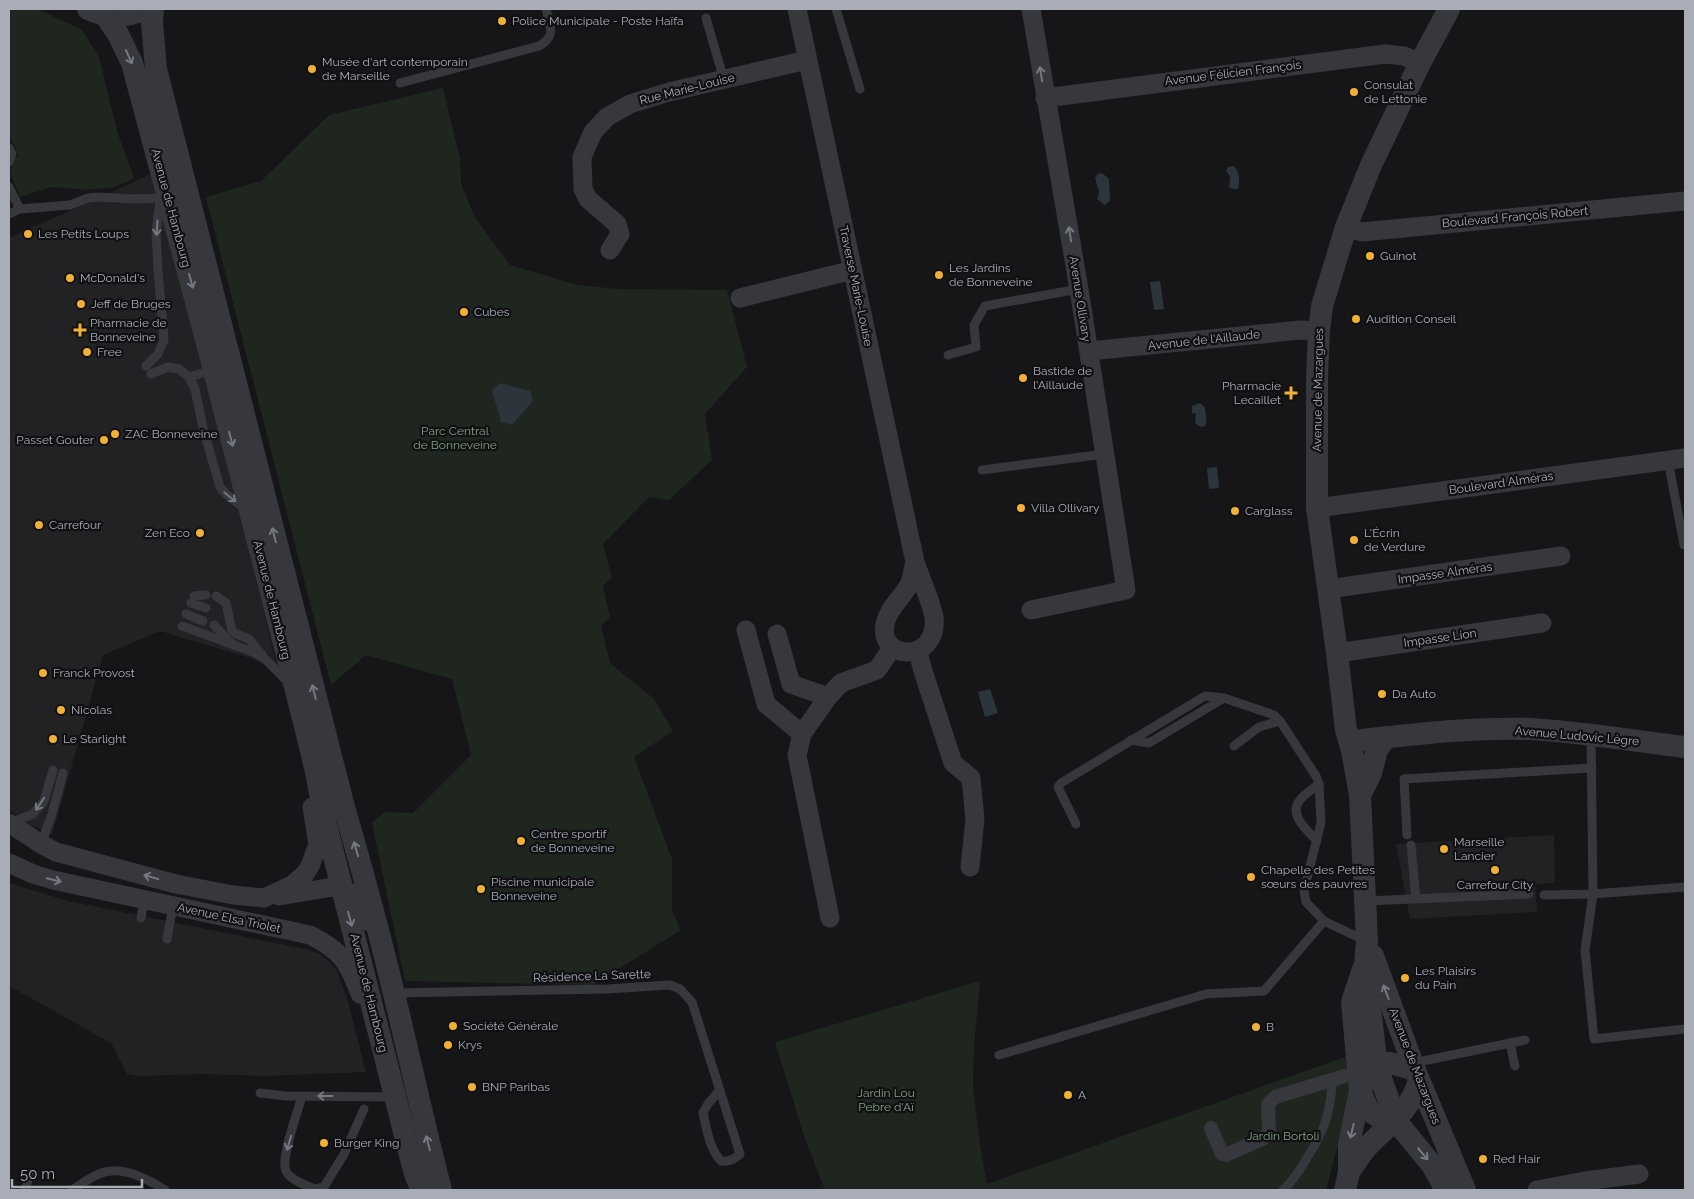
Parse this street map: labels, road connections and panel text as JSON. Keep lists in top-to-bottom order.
{
  "streets": {
    "street": [
      "Avenue Félicien François",
      "Rue Marie-Louise",
      "Avenue de Hambourg",
      "Boulevard François Robert",
      "Traverse Marie-Louise",
      "Avenue Ollivary",
      "Avenue de l'Aillaude",
      "Avenue de Mazargues",
      "Boulevard Alméras",
      "Impasse Alméras",
      "Impasse Lion",
      "Avenue Ludovic Lègre",
      "Avenue Elsa Triolet"
    ],
    "lane": ["Résidence La Sarette"]
  },
  "crossings": [
    ["Avenue Félicien François", "Avenue Ollivary"],
    ["Avenue Félicien François", "Avenue de Mazargues"],
    ["Rue Marie-Louise", "Traverse Marie-Louise"],
    ["Avenue de Hambourg", "Avenue Elsa Triolet"],
    ["Avenue de Hambourg", "Résidence La Sarette"],
    ["Boulevard François Robert", "Avenue de Mazargues"],
    ["Avenue Ollivary", "Avenue de l'Aillaude"],
    ["Avenue de l'Aillaude", "Avenue de Mazargues"],
    ["Avenue de Mazargues", "Boulevard Alméras"],
    ["Avenue de Mazargues", "Impasse Alméras"],
    ["Avenue de Mazargues", "Impasse Lion"],
    ["Avenue de Mazargues", "Avenue Ludovic Lègre"]
  ],
  "one_way": ["Avenue Ollivary"],
  "parks": ["Parc Central de Bonneveine", "Jardin Lou Pebre d'Aï", "Jardin Bortoli"],
  "places": {
    "other": [
      "Police Municipale - Poste Haïfa",
      "Musée d'art contemporain de Marseille",
      "Consulat de Lettonie",
      "Les Petits Loups",
      "Guinot",
      "Les Jardins de Bonneveine",
      "McDonald's",
      "Jeff de Bruges",
      "Cubes",
      "Audition Conseil",
      "Free",
      "Bastide de l'Aillaude",
      "ZAC Bonneveine",
      "Passet Gouter",
      "Villa Ollivary",
      "Carglass",
      "Carrefour",
      "Zen Eco",
      "L'Écrin de Verdure",
      "Franck Provost",
      "Da Auto",
      "Nicolas",
      "Le Starlight",
      "Centre sportif de Bonneveine",
      "Marseille Lancier",
      "Carrefour City",
      "Chapelle des Petites sœurs des pauvres",
      "Piscine municipale Bonneveine",
      "Les Plaisirs du Pain",
      "Société Générale",
      "B",
      "Krys",
      "BNP Paribas",
      "A",
      "Burger King",
      "Red Hair"
    ],
    "health": ["Pharmacie de Bonneveine", "Pharmacie Lecaillet"]
  },
  "scale_bar": "50 m"
}
